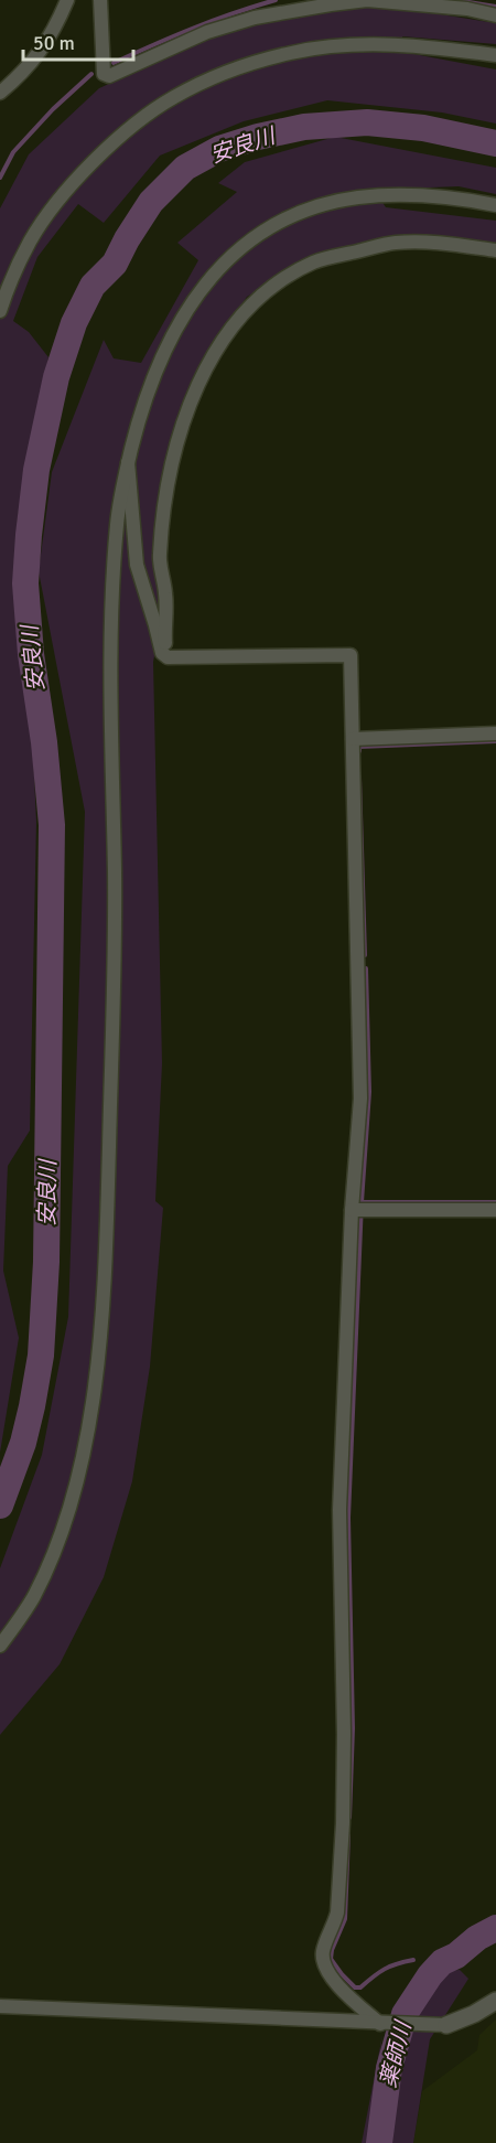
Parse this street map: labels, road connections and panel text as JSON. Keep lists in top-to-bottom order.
{
  "water": ["安良川", "薬師川"],
  "scale_bar": "50 m"
}
